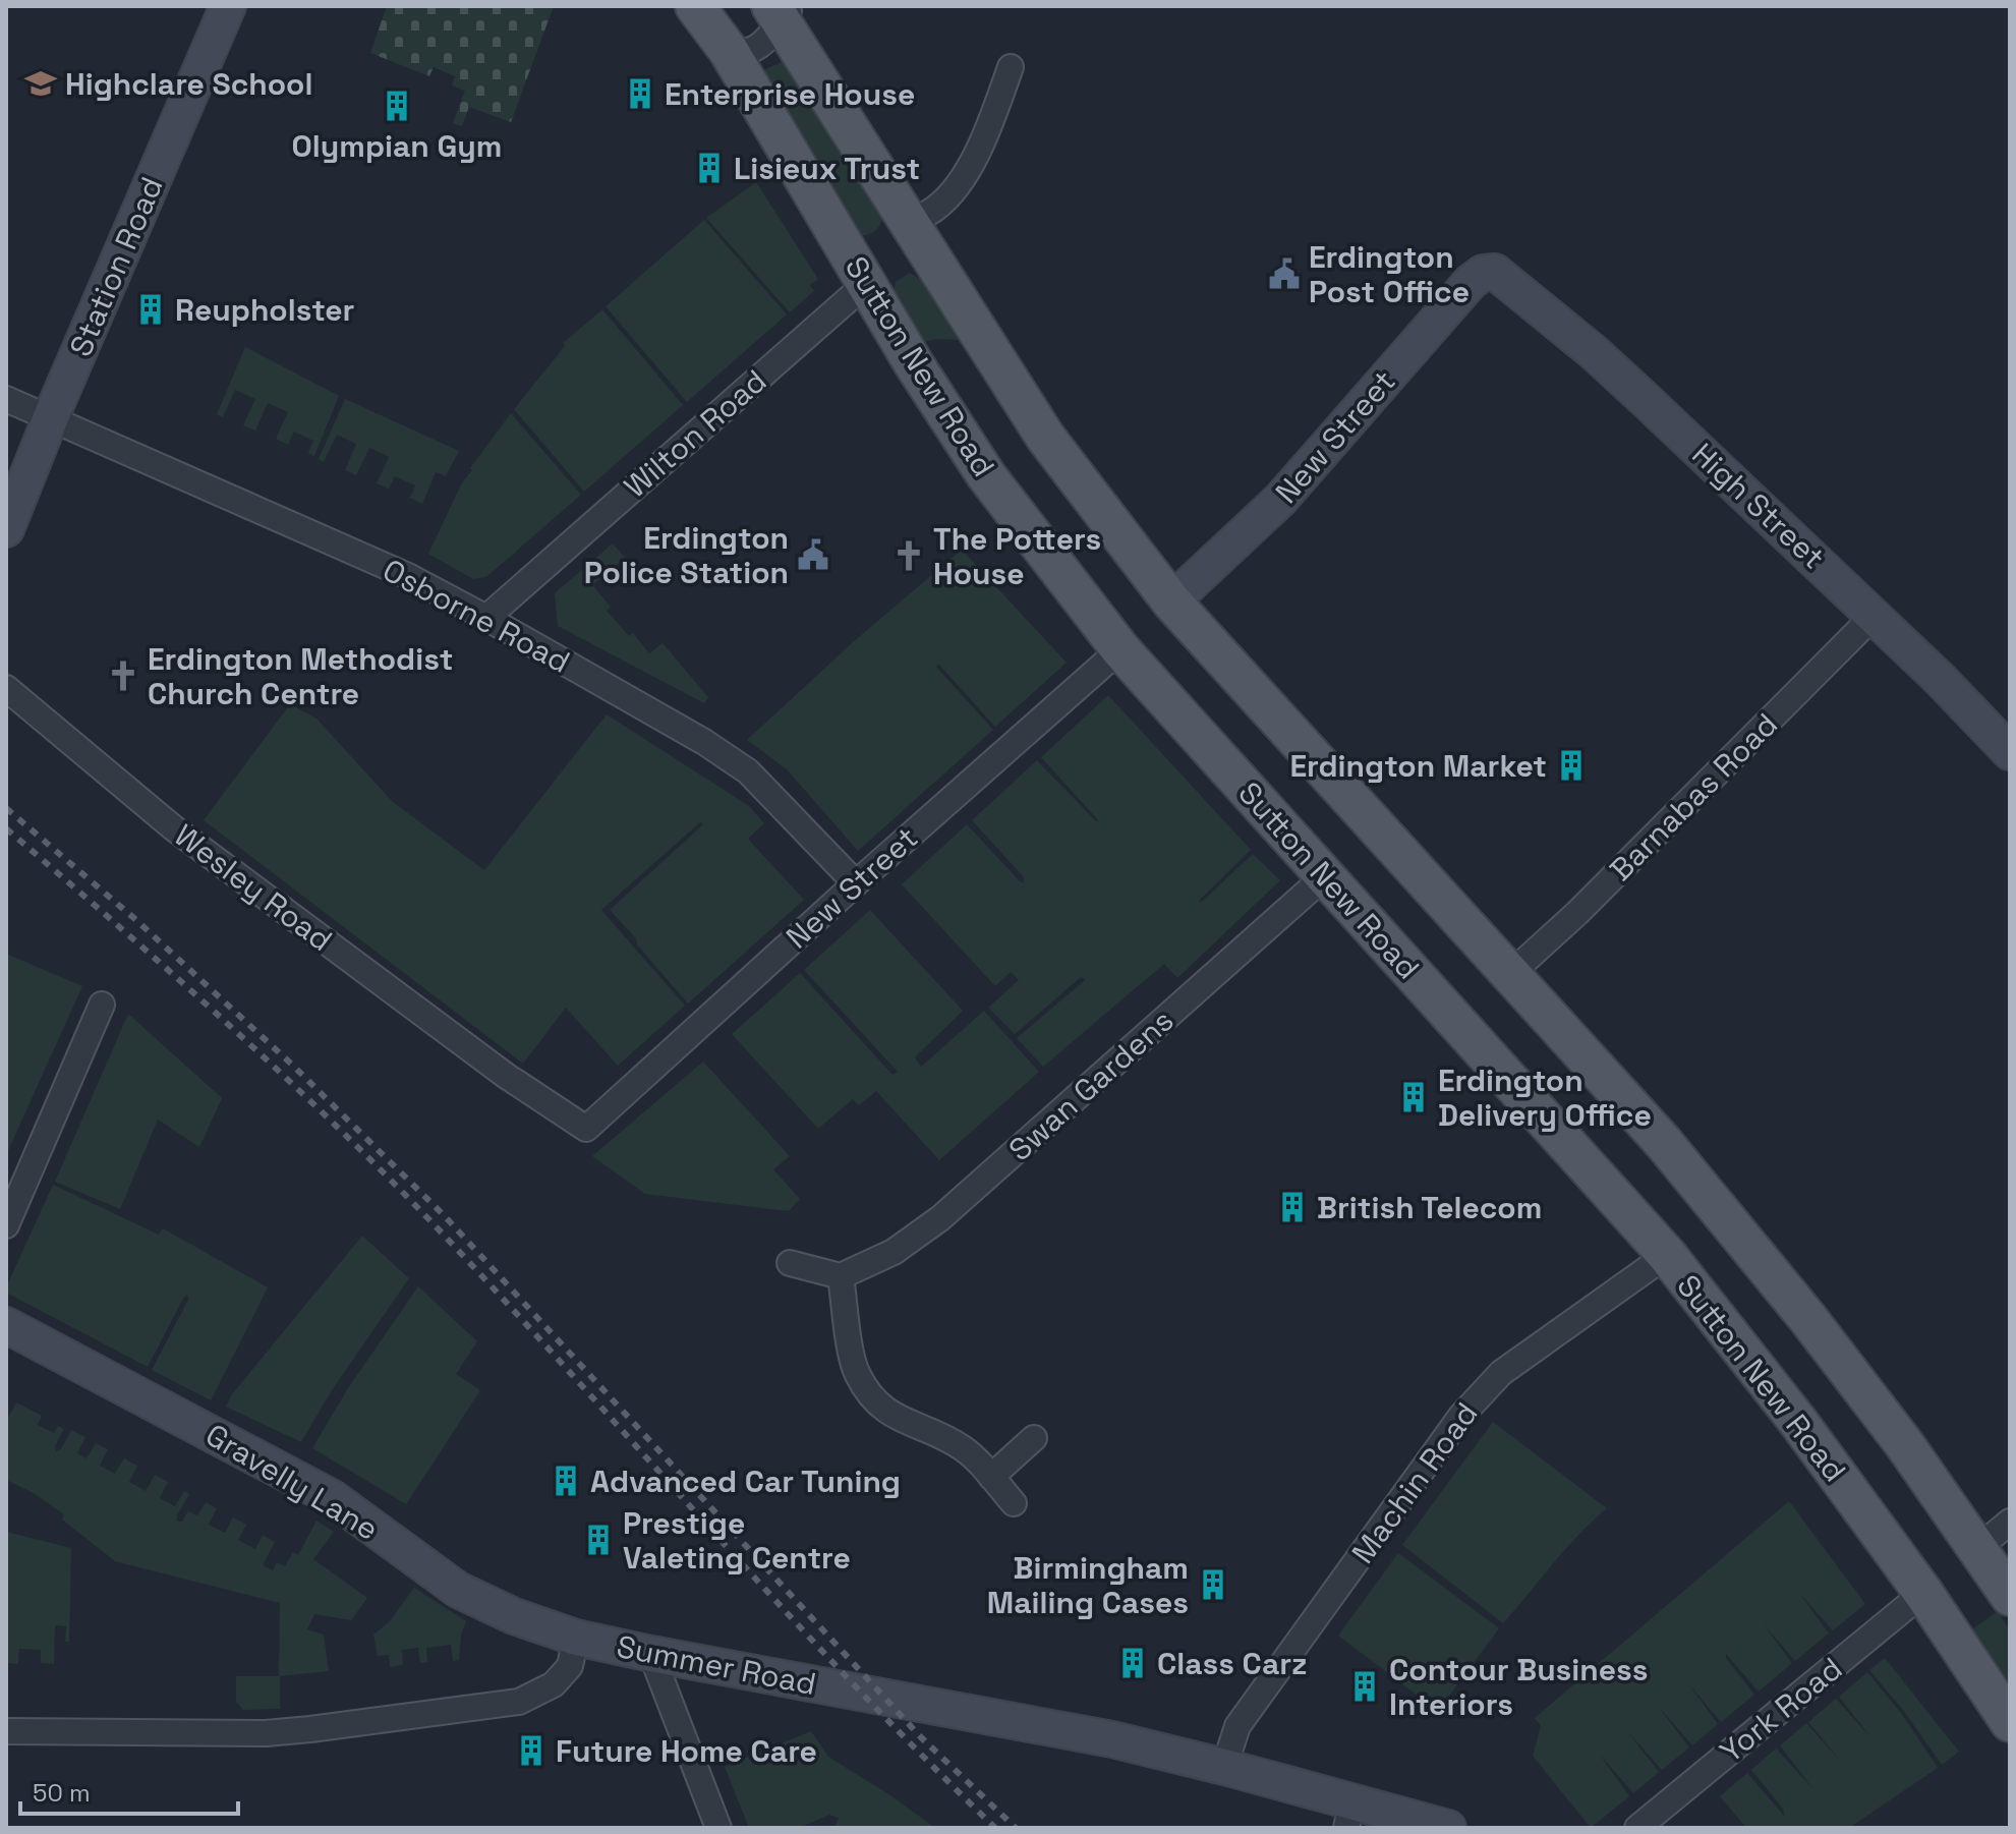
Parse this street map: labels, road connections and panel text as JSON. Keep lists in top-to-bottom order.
{
  "streets": {
    "main road": [
      "Station Road",
      "Sutton New Road",
      "New Street",
      "High Street",
      "Gravelly Lane",
      "Summer Road"
    ],
    "street": [
      "Wilton Road",
      "Osborne Road",
      "Barnabas Road",
      "Wesley Road",
      "Swan Gardens",
      "Machin Road",
      "York Road"
    ]
  },
  "crossings": [
    ["Station Road", "Osborne Road"],
    ["Sutton New Road", "Wilton Road"],
    ["Sutton New Road", "New Street"],
    ["Sutton New Road", "Swan Gardens"],
    ["Sutton New Road", "Machin Road"],
    ["Sutton New Road", "York Road"],
    ["Wilton Road", "Osborne Road"],
    ["New Street", "High Street"],
    ["New Street", "Osborne Road"],
    ["New Street", "Wesley Road"],
    ["High Street", "Barnabas Road"],
    ["Gravelly Lane", "Summer Road"],
    ["Machin Road", "Summer Road"]
  ],
  "places": {
    "school or university": ["Highclare School"],
    "building": [
      "Enterprise House",
      "Olympian Gym",
      "Lisieux Trust",
      "Reupholster",
      "Erdington Market",
      "Erdington Delivery Office",
      "British Telecom",
      "Advanced Car Tuning",
      "Prestige Valeting Centre",
      "Birmingham Mailing Cases",
      "Class Carz",
      "Contour Business Interiors",
      "Future Home Care"
    ],
    "public building": ["Erdington Post Office", "Erdington Police Station"],
    "church": ["The Potters House", "Erdington Methodist Church Centre"]
  },
  "scale_bar": "50 m"
}
